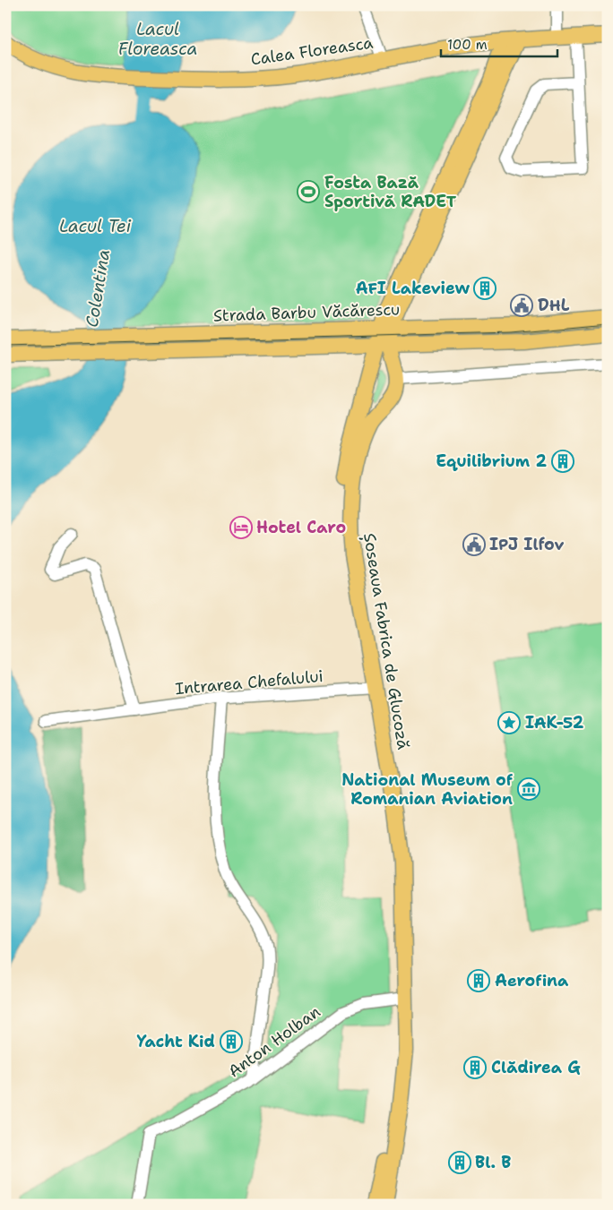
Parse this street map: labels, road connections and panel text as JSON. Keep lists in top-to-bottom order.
{
  "streets": {
    "main road": ["Calea Floreasca", "Strada Barbu Văcărescu", "Șoseaua Fabrica de Glucoză"],
    "street": ["Intrarea Chefalului", "Anton Holban"]
  },
  "crossings": [
    ["Calea Floreasca", "Șoseaua Fabrica de Glucoză"],
    ["Strada Barbu Văcărescu", "Șoseaua Fabrica de Glucoză"],
    ["Șoseaua Fabrica de Glucoză", "Intrarea Chefalului"],
    ["Șoseaua Fabrica de Glucoză", "Anton Holban"]
  ],
  "water": ["Lacul Floreasca", "Lacul Tei", "Colentina"],
  "places": {
    "sports": ["Fosta Bază Sportivă RADET"],
    "building": [
      "AFI Lakeview",
      "Equilibrium 2",
      "Aerofina",
      "Yacht Kid",
      "Clădirea G",
      "Bl. B"
    ],
    "public building": ["DHL", "IPJ Ilfov"],
    "hotel": ["Hotel Caro"],
    "place": ["IAK-52"],
    "museum": ["National Museum of Romanian Aviation"]
  },
  "scale_bar": "100 m"
}
